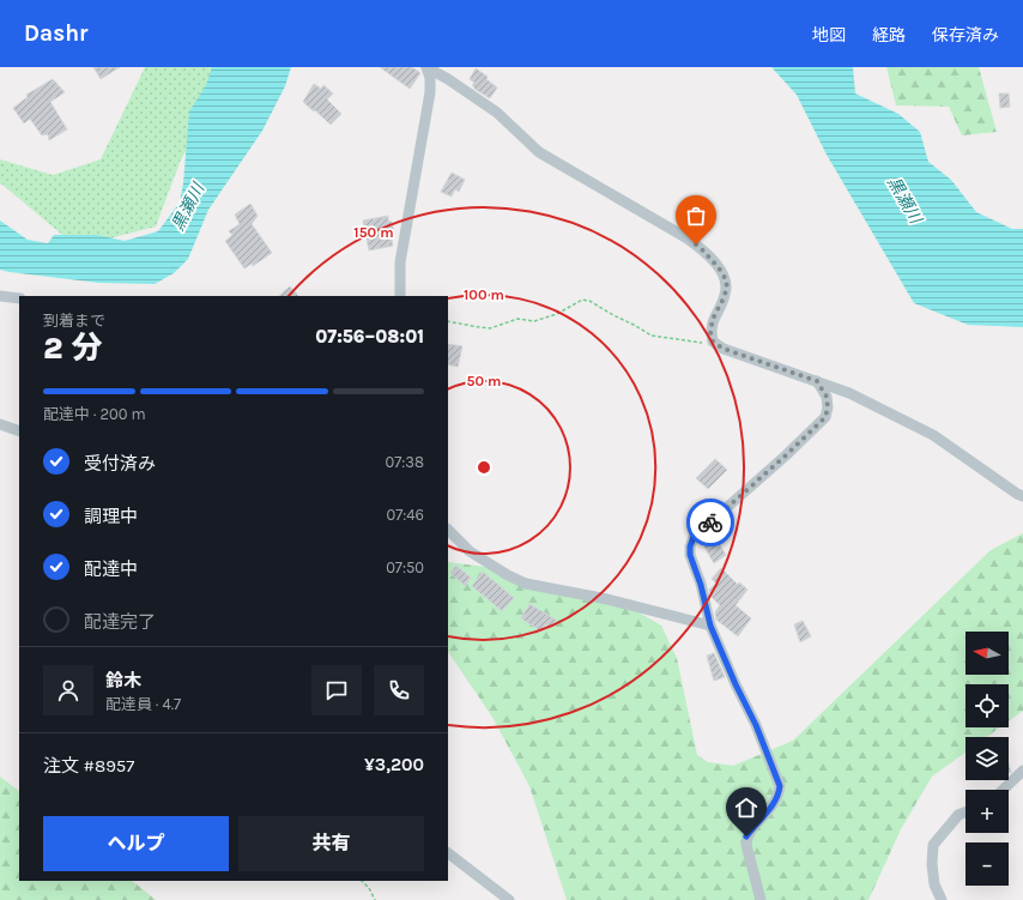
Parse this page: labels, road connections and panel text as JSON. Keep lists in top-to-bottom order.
{
  "water": ["黒瀬川"],
  "north": "left",
  "page": {
    "header": "Dashr",
    "nav": ["地図", "経路", "保存済み"],
    "heading": ["2 分", "到着まで", "07:56–08:01"],
    "panel": [
      "鈴木",
      "配達員 · 4.7",
      "注文 #8957",
      "¥3,200"
    ],
    "bar": "配達中 · 200 m",
    "list": [
      ["受付済み", "07:38"],
      ["調理中", "07:46"],
      ["配達中", "07:50"],
      "配達完了"
    ],
    "map_buttons": ["+", "−"],
    "buttons": ["ヘルプ", "共有"]
  },
  "rings": ["150 m", "100 m", "50 m"]
}
